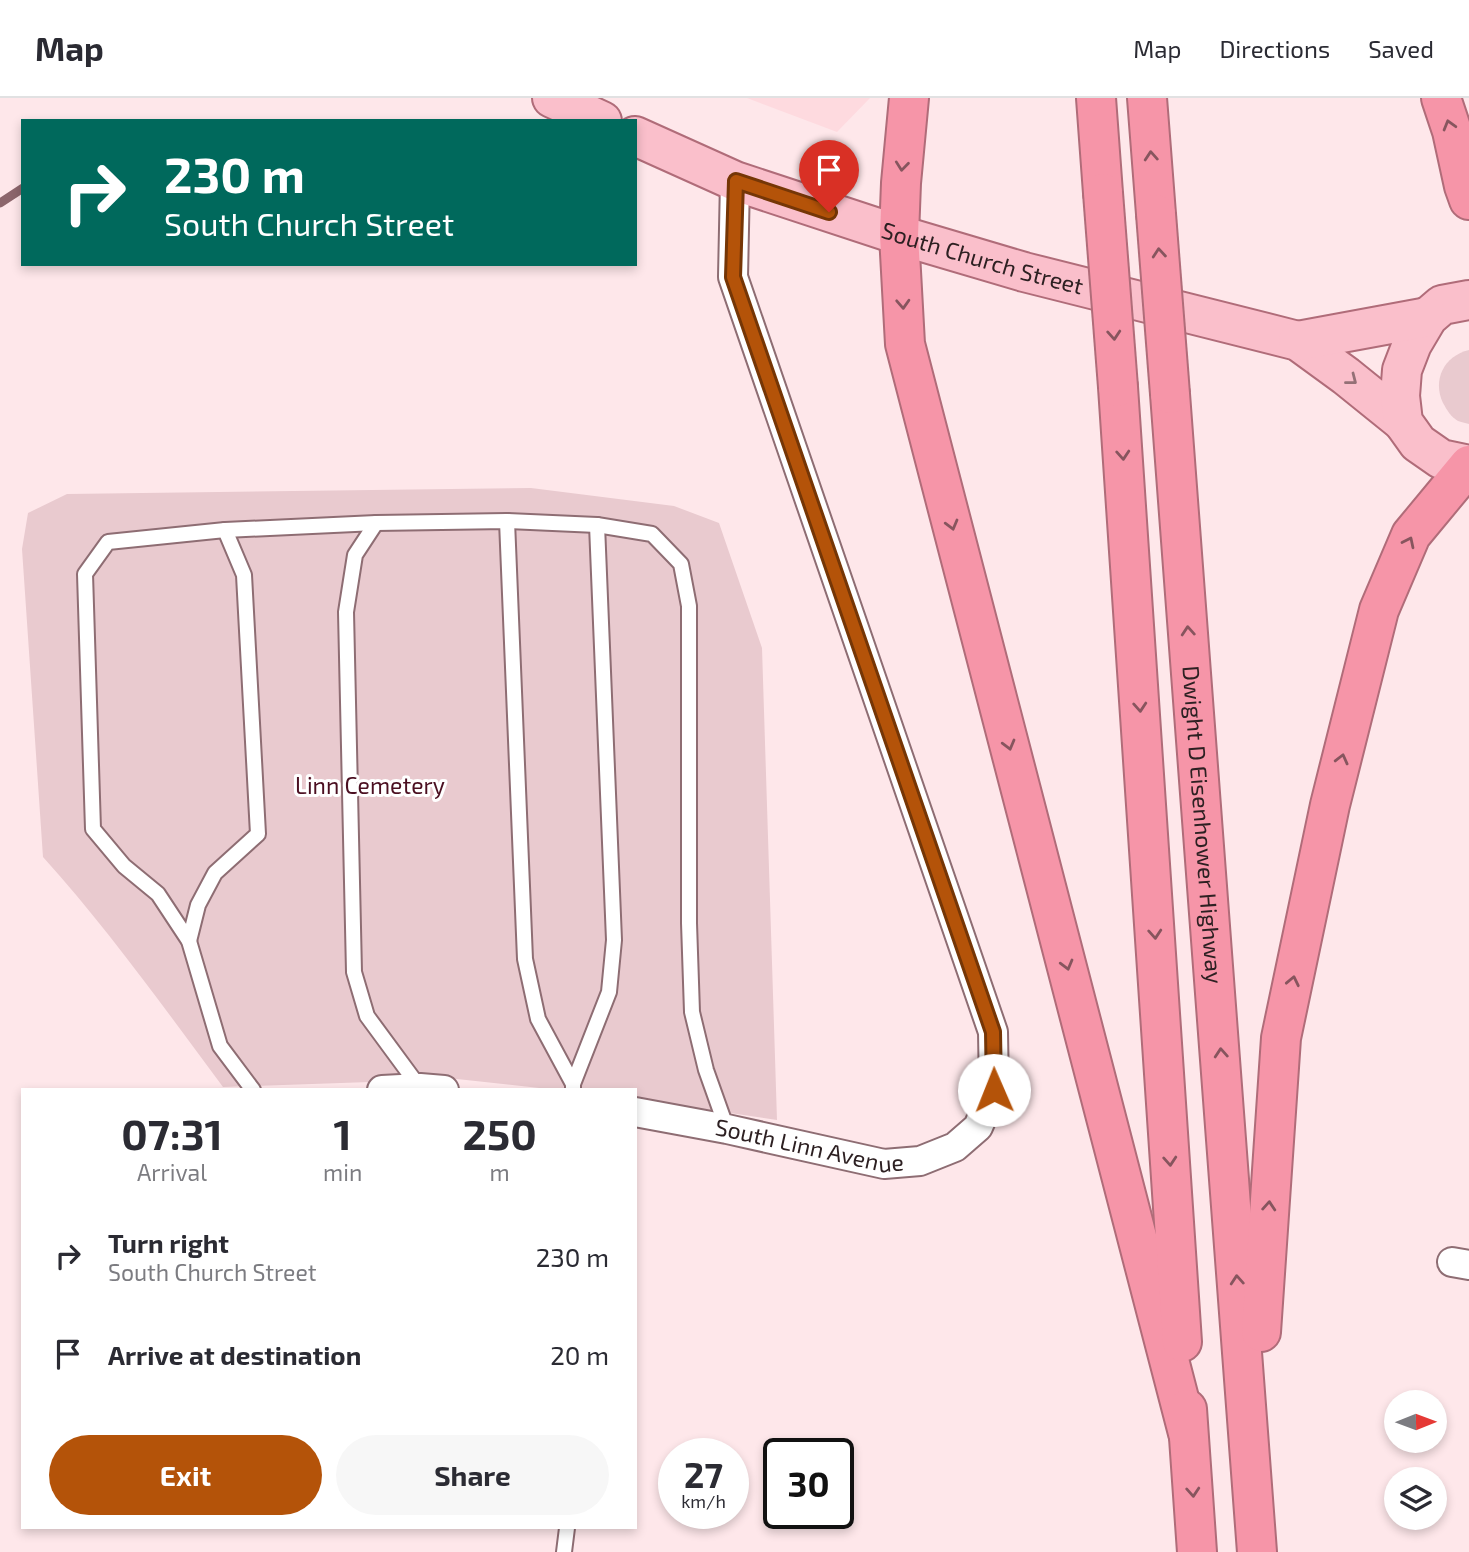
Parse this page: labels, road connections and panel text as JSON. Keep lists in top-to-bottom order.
{
  "streets": {
    "highway": ["Dwight D Eisenhower Highway"],
    "main road": ["South Church Street"],
    "street": ["South Linn Avenue"]
  },
  "crossings": [
    ["South Church Street", "South Linn Avenue"]
  ],
  "parks": ["Linn Cemetery"],
  "north": "right",
  "page": {
    "header": "Map",
    "nav": ["Map", "Directions", "Saved"],
    "turn": ["230 m", "South Church Street"],
    "eta": [
      "07:31",
      "Arrival",
      "1",
      "min",
      "250",
      "m"
    ],
    "list": [
      {
        "name": "Turn right",
        "note": "South Church Street",
        "value": "230 m"
      },
      {
        "name": "Arrive at destination",
        "value": "20 m"
      }
    ],
    "buttons": ["Exit", "Share"],
    "speed": "27 km/h",
    "limit": "30"
  }
}
